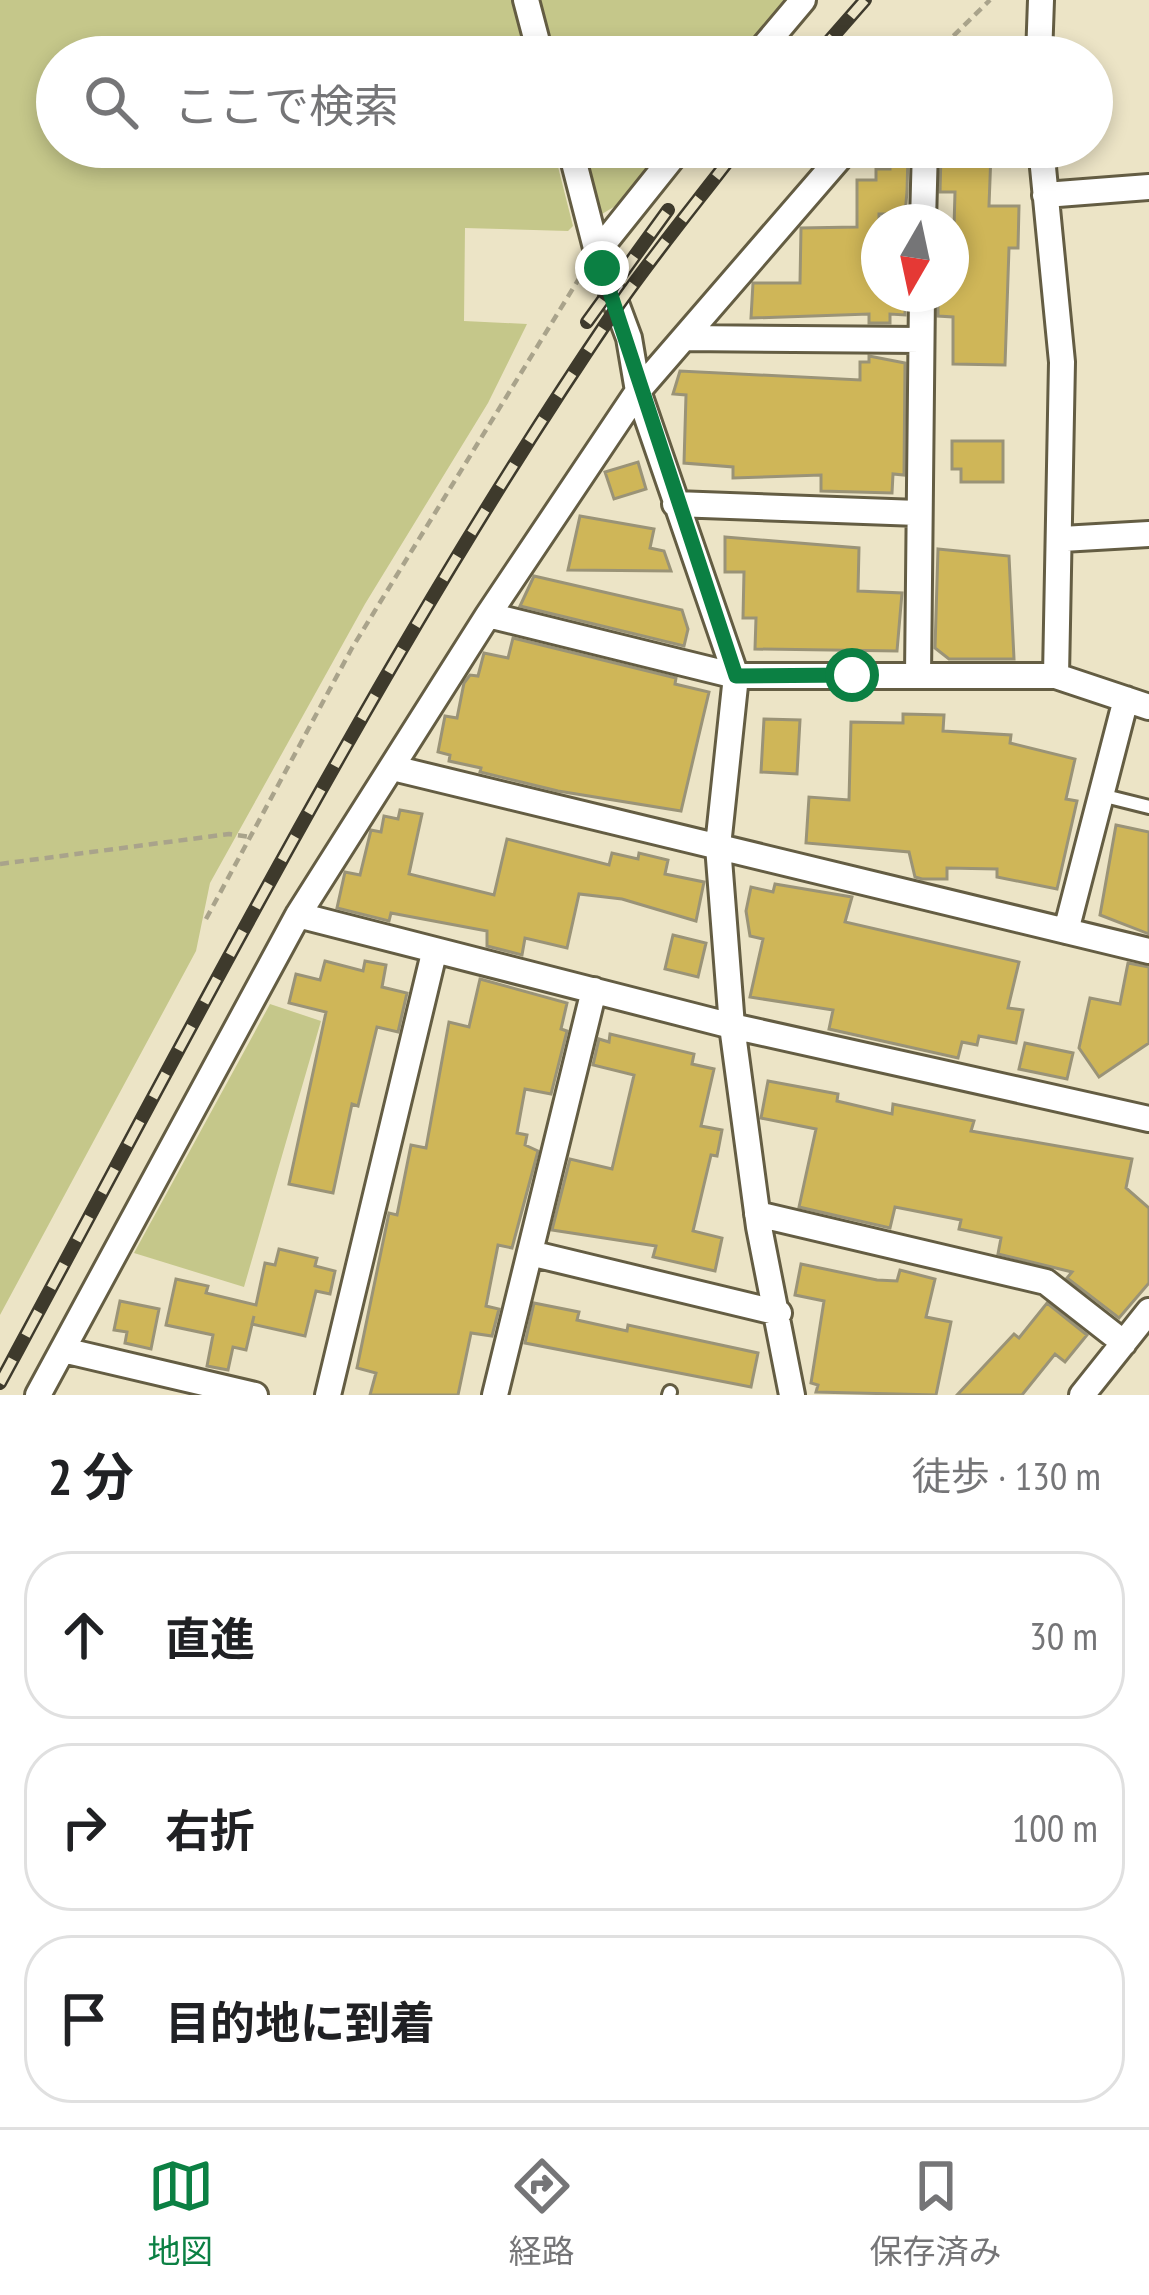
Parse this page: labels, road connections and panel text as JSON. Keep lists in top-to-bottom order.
{
  "north": "bottom",
  "page": {
    "search": "ここで検索",
    "heading": ["2 分", "徒歩 · 130 m"],
    "list": [
      ["直進", "30 m"],
      ["右折", "100 m"],
      "目的地に到着"
    ],
    "nav": ["地図", "経路", "保存済み"]
  }
}
